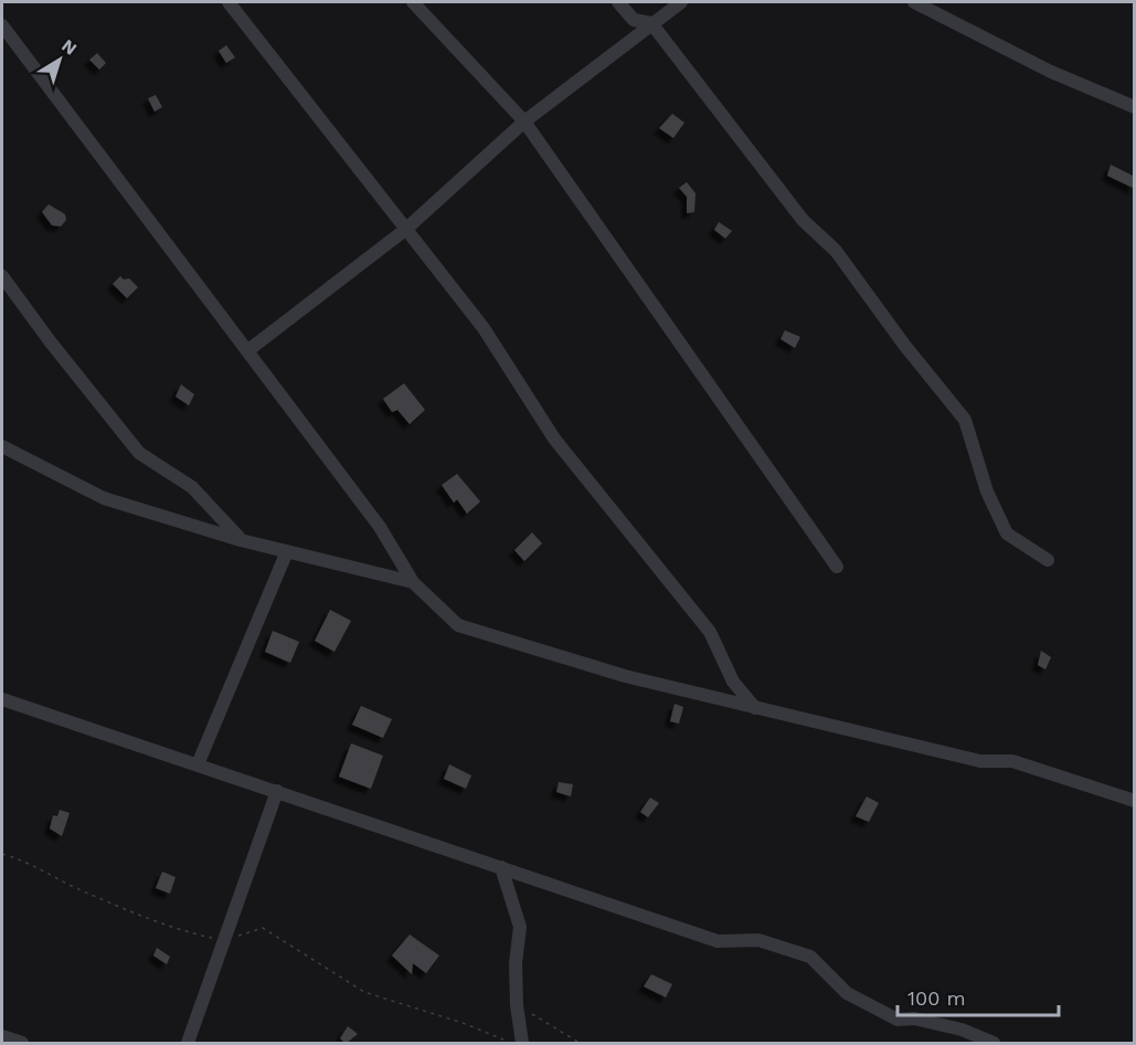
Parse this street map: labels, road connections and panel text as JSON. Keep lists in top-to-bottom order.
{
  "scale_bar": "100 m",
  "north": "top right"
}
